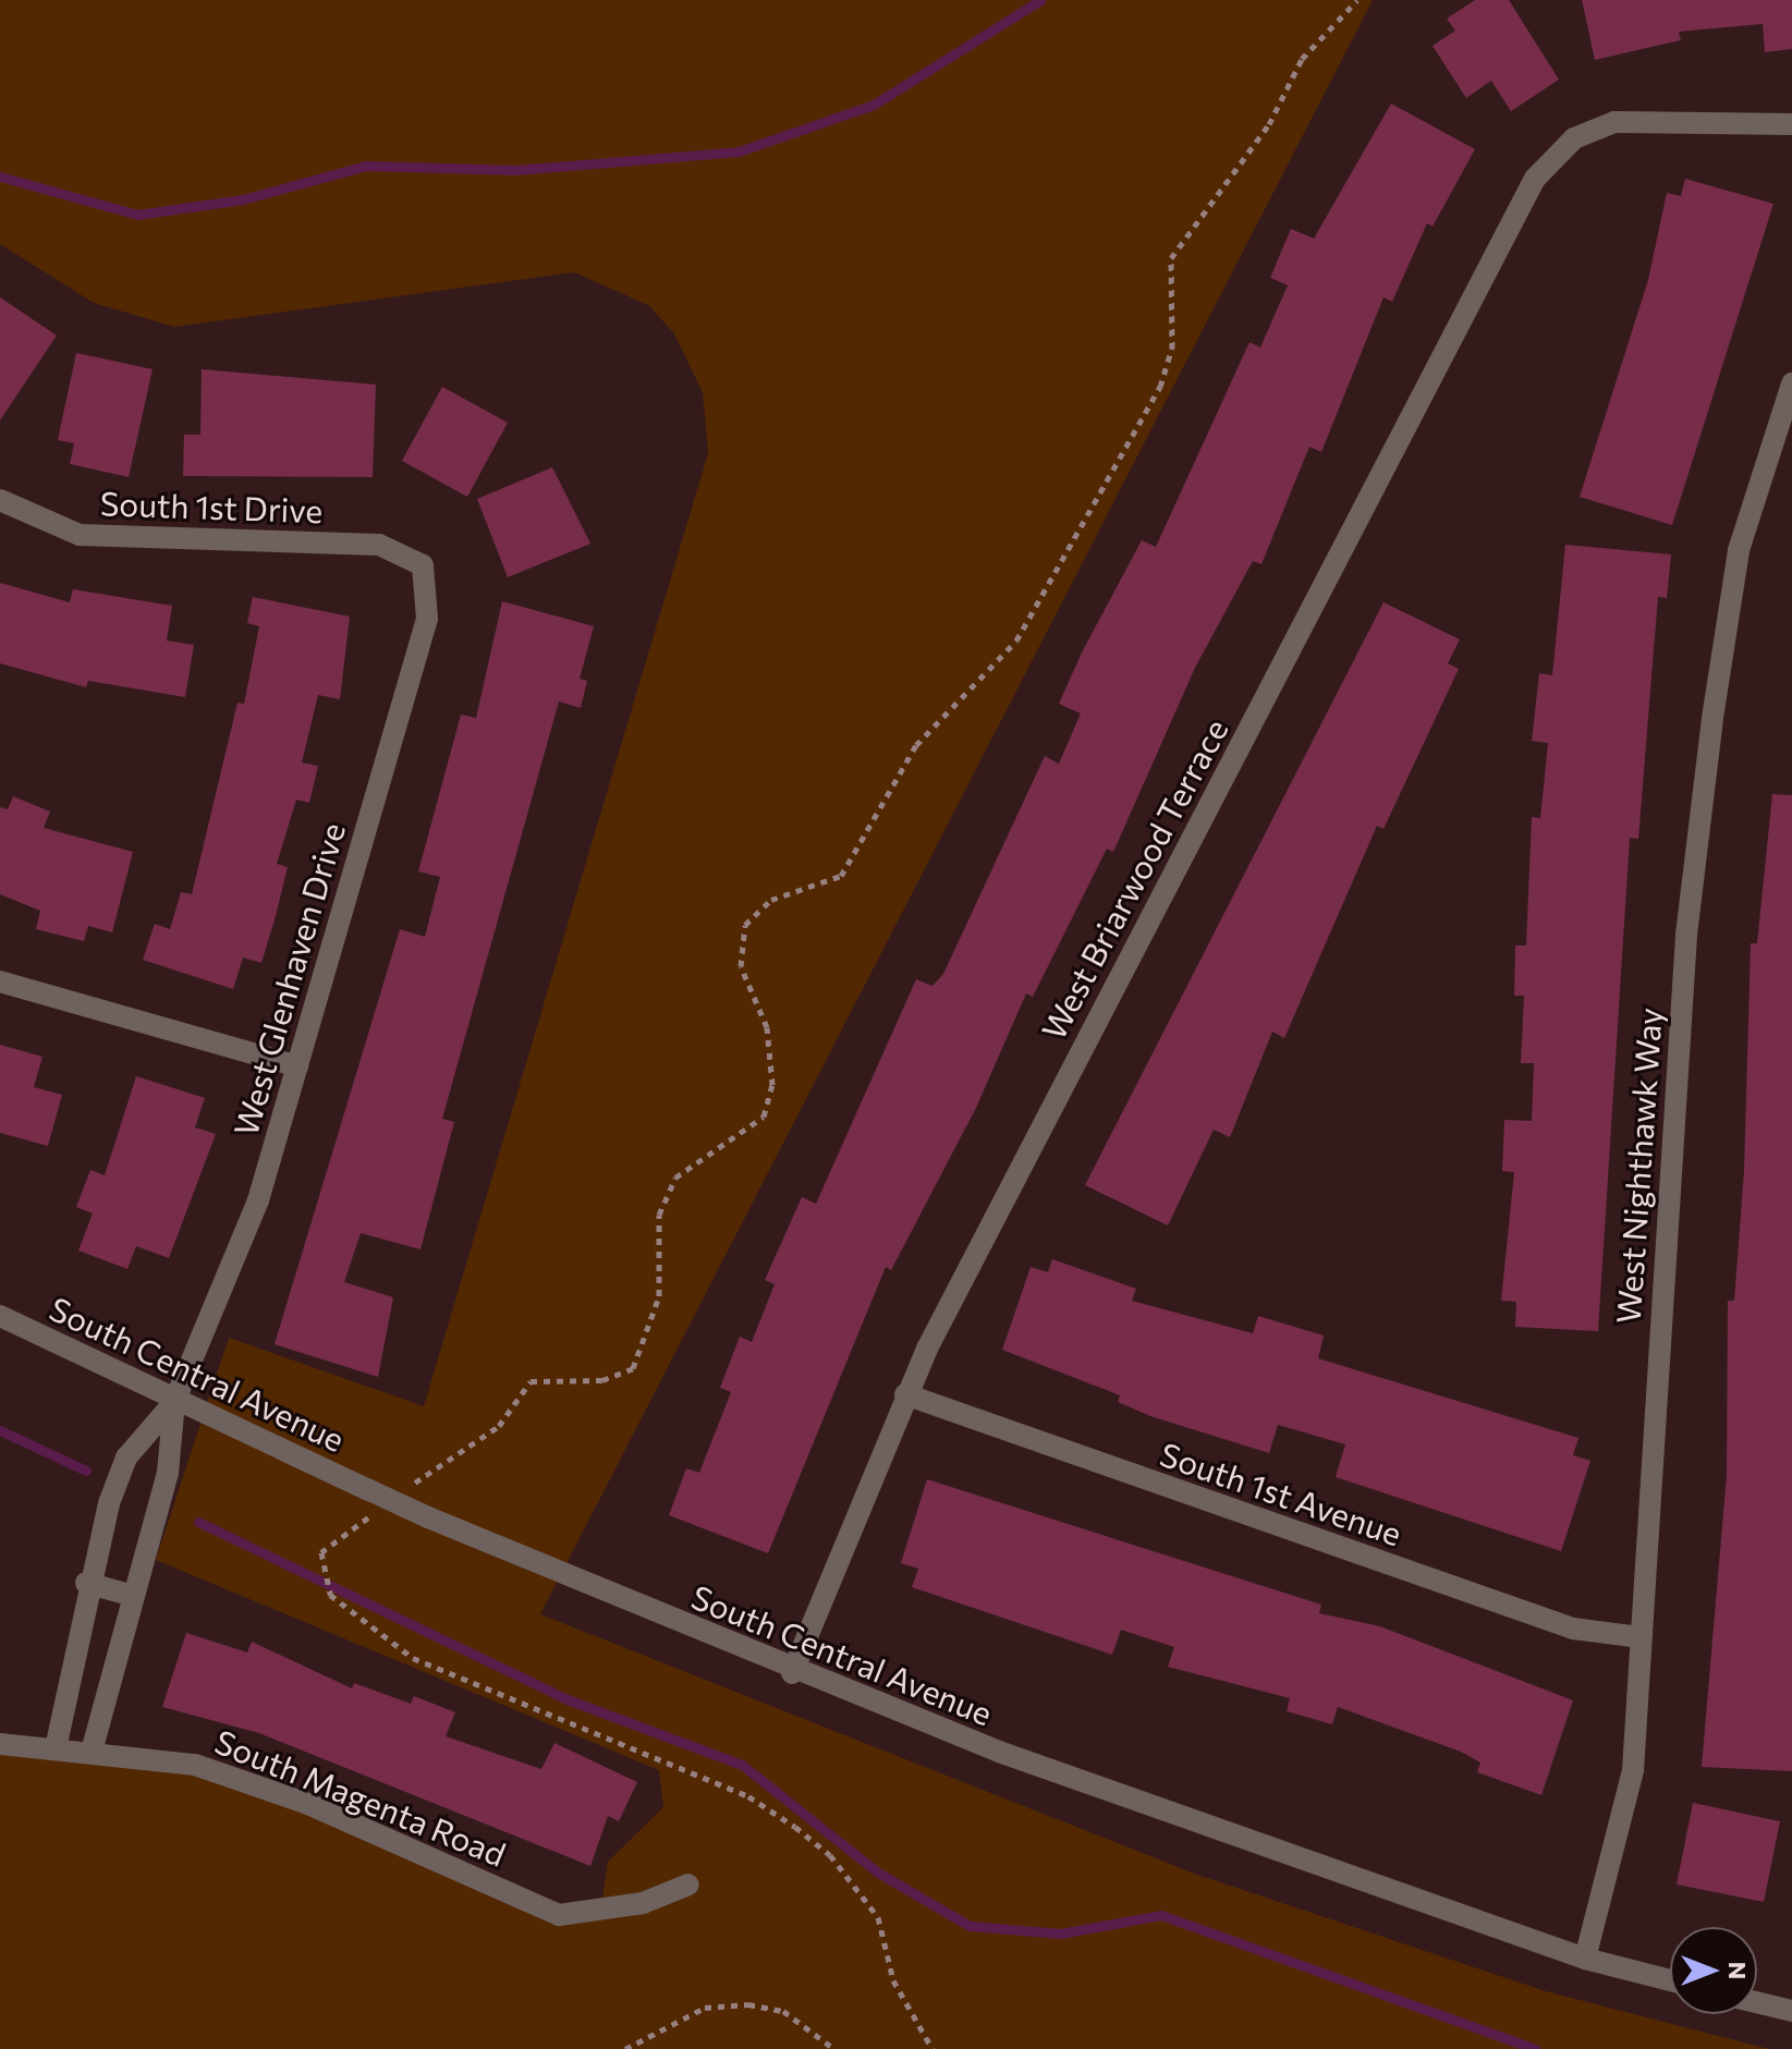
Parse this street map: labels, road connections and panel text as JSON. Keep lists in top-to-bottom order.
{
  "streets": {
    "street": [
      "South 1st Drive",
      "West Briarwood Terrace",
      "West Glenhaven Drive",
      "West Nighthawk Way",
      "South Central Avenue",
      "South 1st Avenue",
      "South Magenta Road"
    ]
  },
  "crossings": [
    ["South 1st Drive", "West Glenhaven Drive"],
    ["West Briarwood Terrace", "South Central Avenue"],
    ["West Briarwood Terrace", "South 1st Avenue"],
    ["West Glenhaven Drive", "South Central Avenue"],
    ["West Nighthawk Way", "South Central Avenue"],
    ["West Nighthawk Way", "South 1st Avenue"]
  ],
  "north": "right"
}
